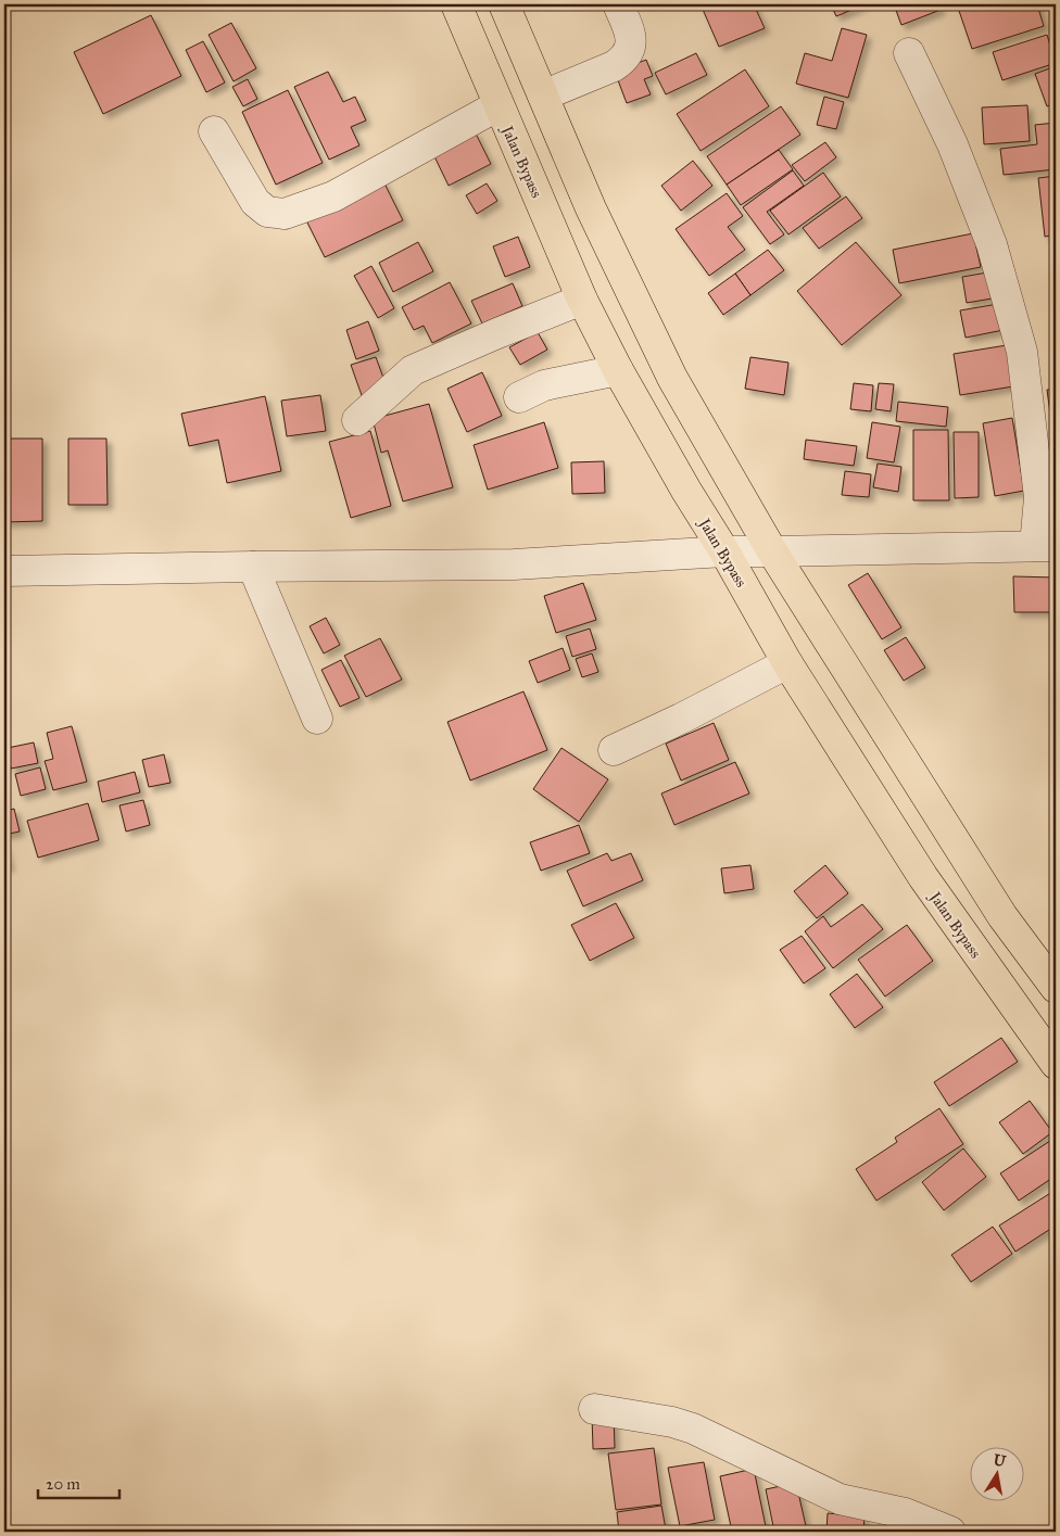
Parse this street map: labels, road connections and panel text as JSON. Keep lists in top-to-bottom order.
{
  "streets": {
    "highway": ["Jalan Bypass"]
  },
  "scale_bar": "20 m",
  "north": "top"
}
